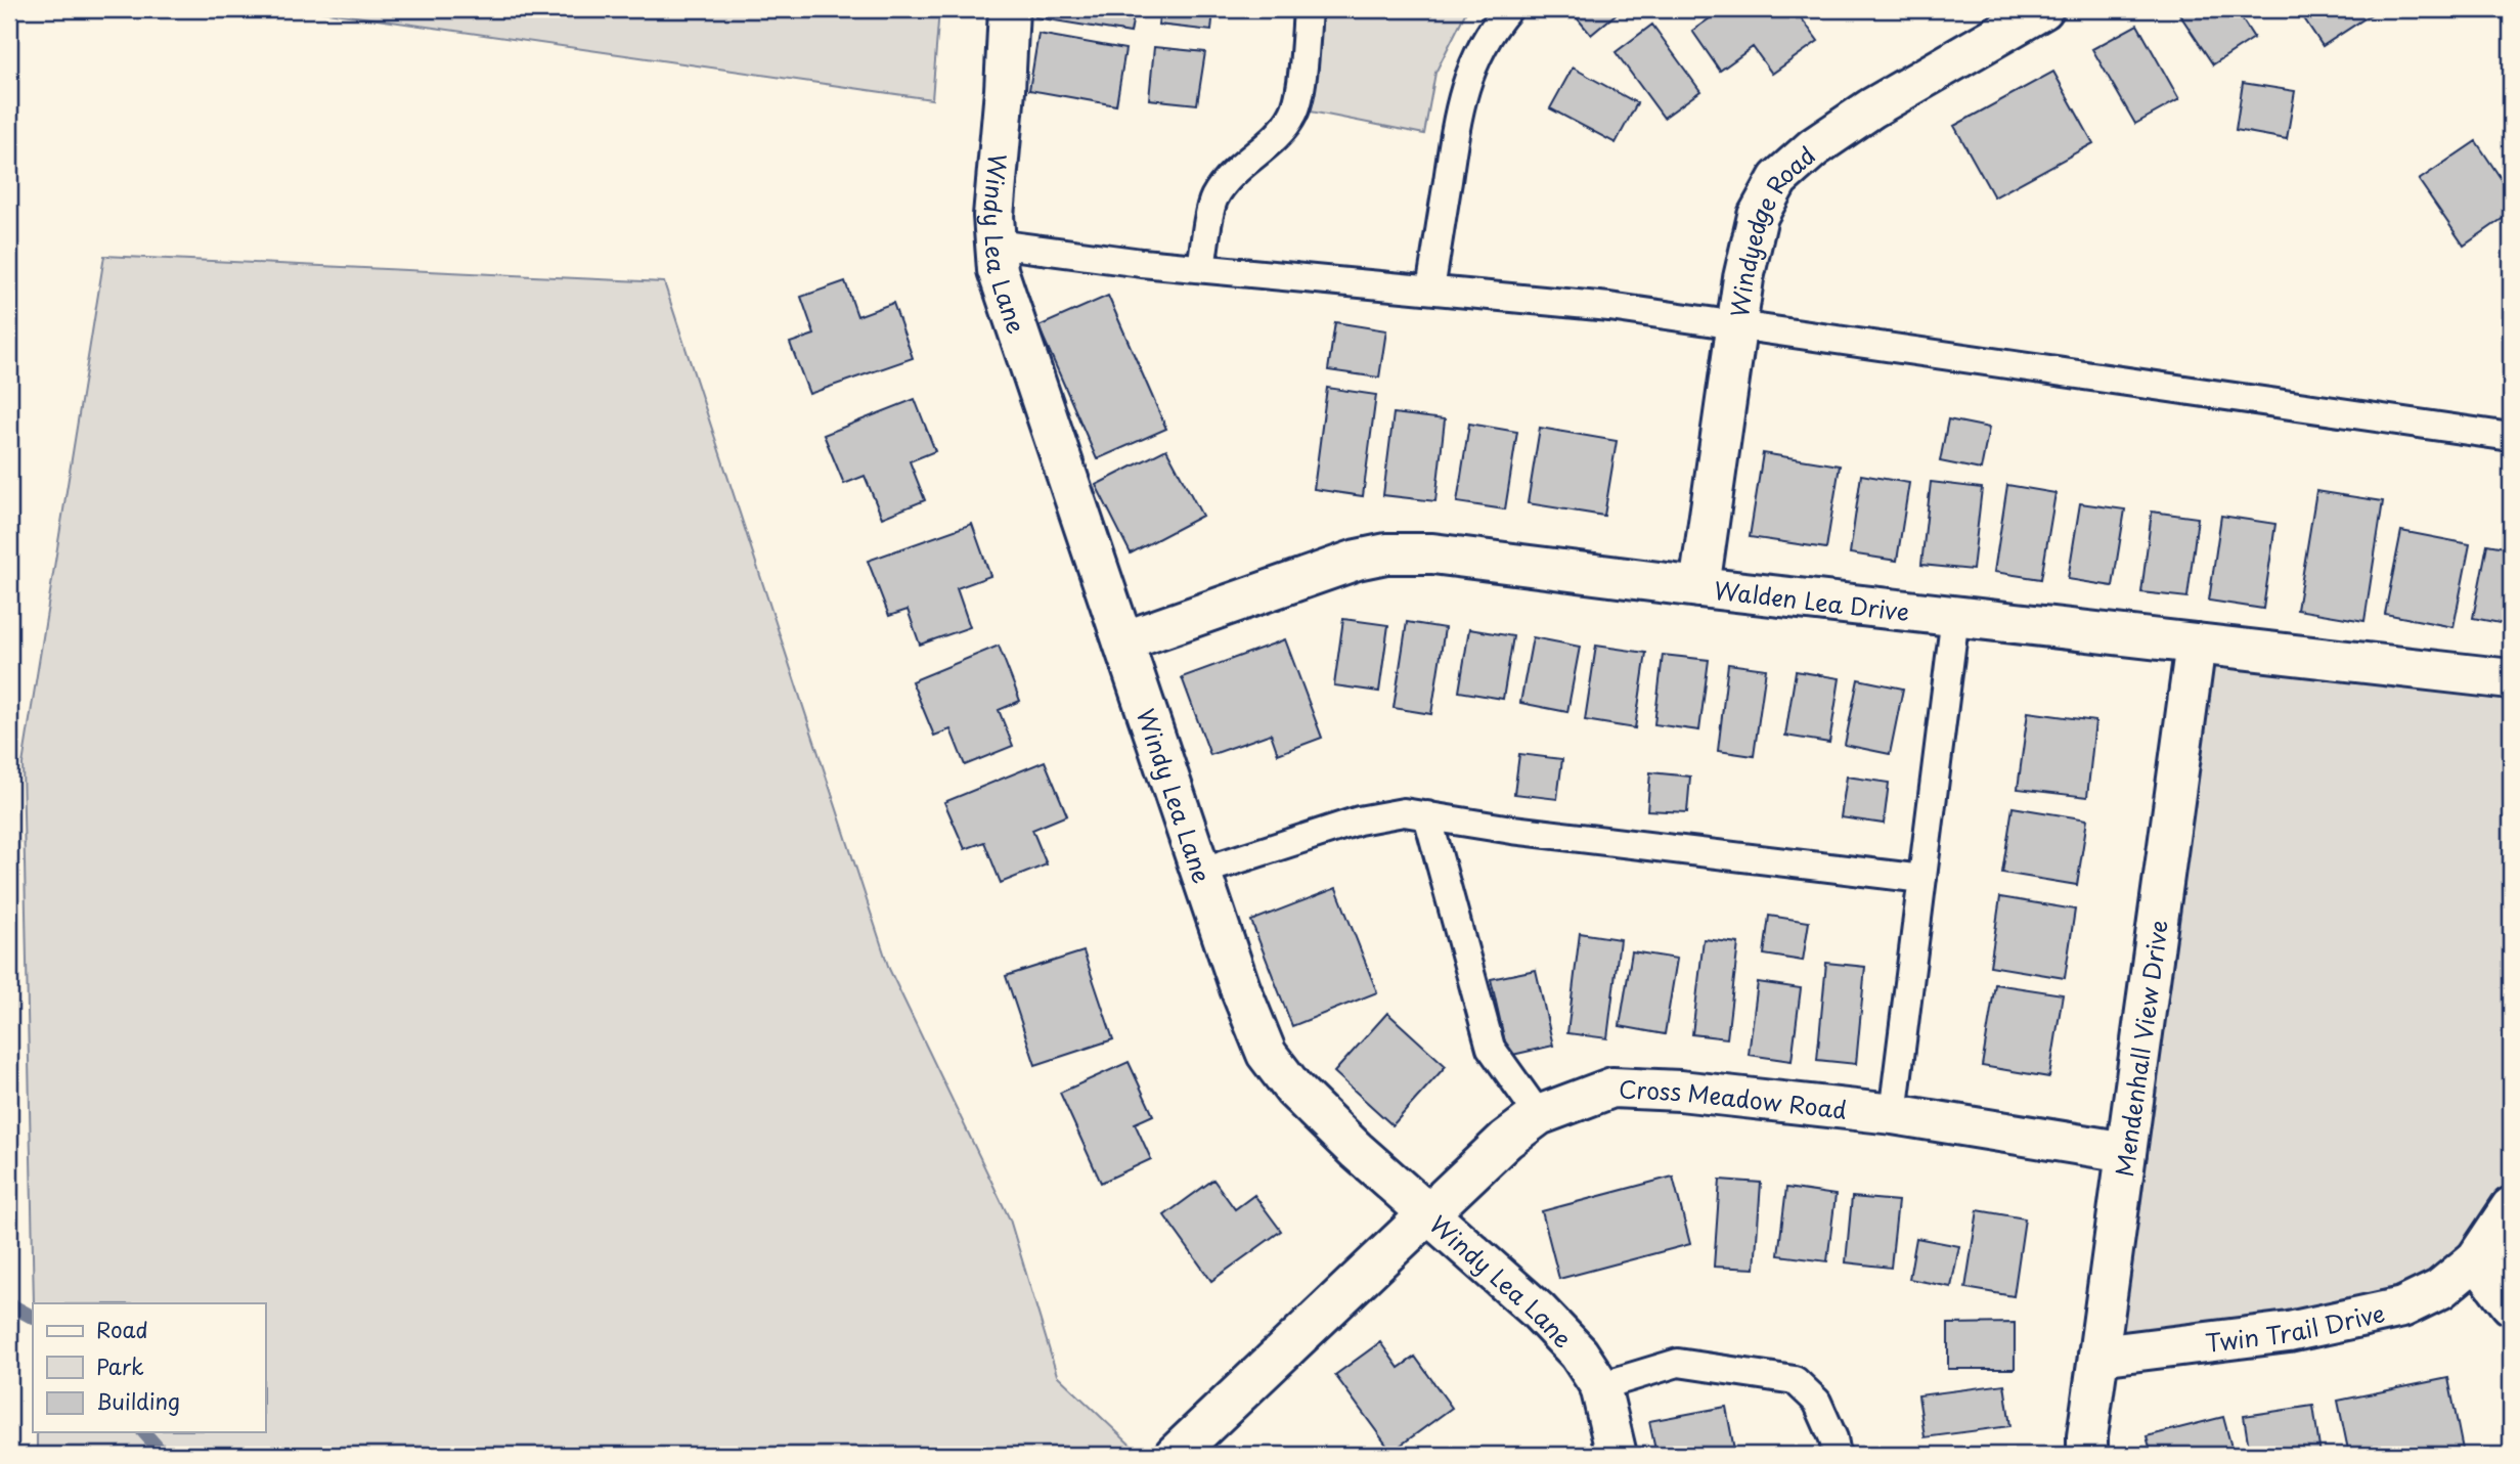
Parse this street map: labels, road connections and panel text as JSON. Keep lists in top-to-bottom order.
{
  "streets": {
    "street": [
      "Windyedge Road",
      "Windy Lea Lane",
      "Walden Lea Drive",
      "Mendenhall View Drive",
      "Cross Meadow Road",
      "Twin Trail Drive"
    ]
  },
  "crossings": [
    ["Windyedge Road", "Walden Lea Drive"],
    ["Windy Lea Lane", "Walden Lea Drive"],
    ["Windy Lea Lane", "Cross Meadow Road"],
    ["Walden Lea Drive", "Mendenhall View Drive"],
    ["Mendenhall View Drive", "Cross Meadow Road"],
    ["Mendenhall View Drive", "Twin Trail Drive"]
  ],
  "legend": ["Road", "Park", "Building"]
}
